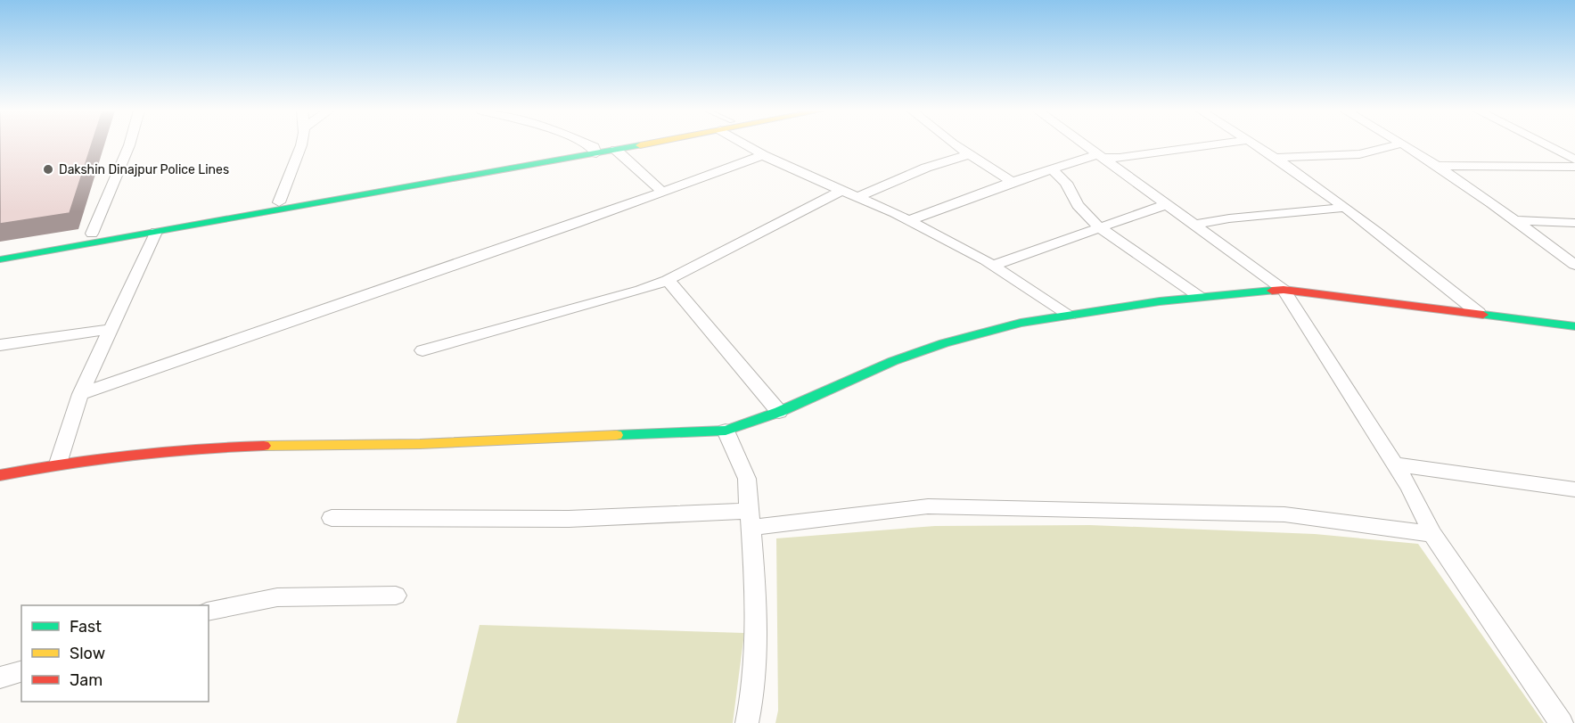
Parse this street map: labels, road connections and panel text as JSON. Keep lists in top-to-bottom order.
{
  "places": ["Dakshin Dinajpur Police Lines"],
  "legend": ["Fast", "Slow", "Jam"]
}
